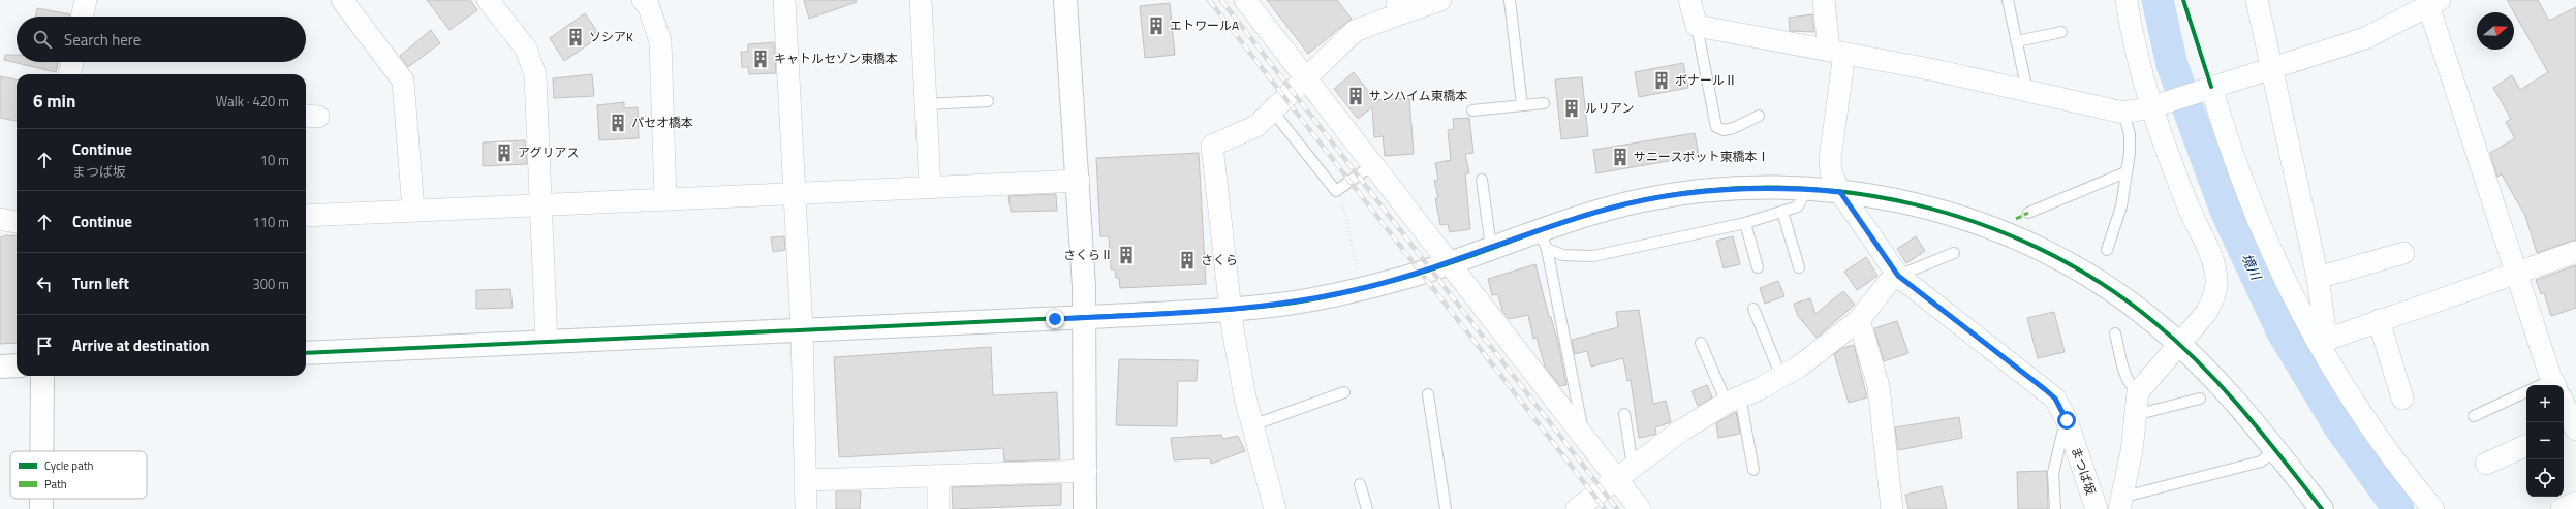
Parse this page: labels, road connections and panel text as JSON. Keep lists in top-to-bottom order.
{
  "streets": {
    "street": ["まつば坂"]
  },
  "water": ["境川"],
  "places": {
    "building": [
      "エトワールA",
      "ソシアK",
      "キャトルセゾン東橋本",
      "ボナールⅡ",
      "サンハイム東橋本",
      "ルリアン",
      "パセオ橋本",
      "アグリアス",
      "サニースポット東橋本Ⅰ",
      "さくらⅡ",
      "さくら"
    ]
  },
  "legend": ["Cycle path", "Path"],
  "north": "right",
  "page": {
    "search": "Search here",
    "heading": ["6 min", "Walk · 420 m"],
    "list": [
      ["Continue", "まつば坂", "10 m"],
      ["Continue", "110 m"],
      ["Turn left", "300 m"],
      "Arrive at destination"
    ],
    "map_buttons": ["+", "−"]
  }
}
